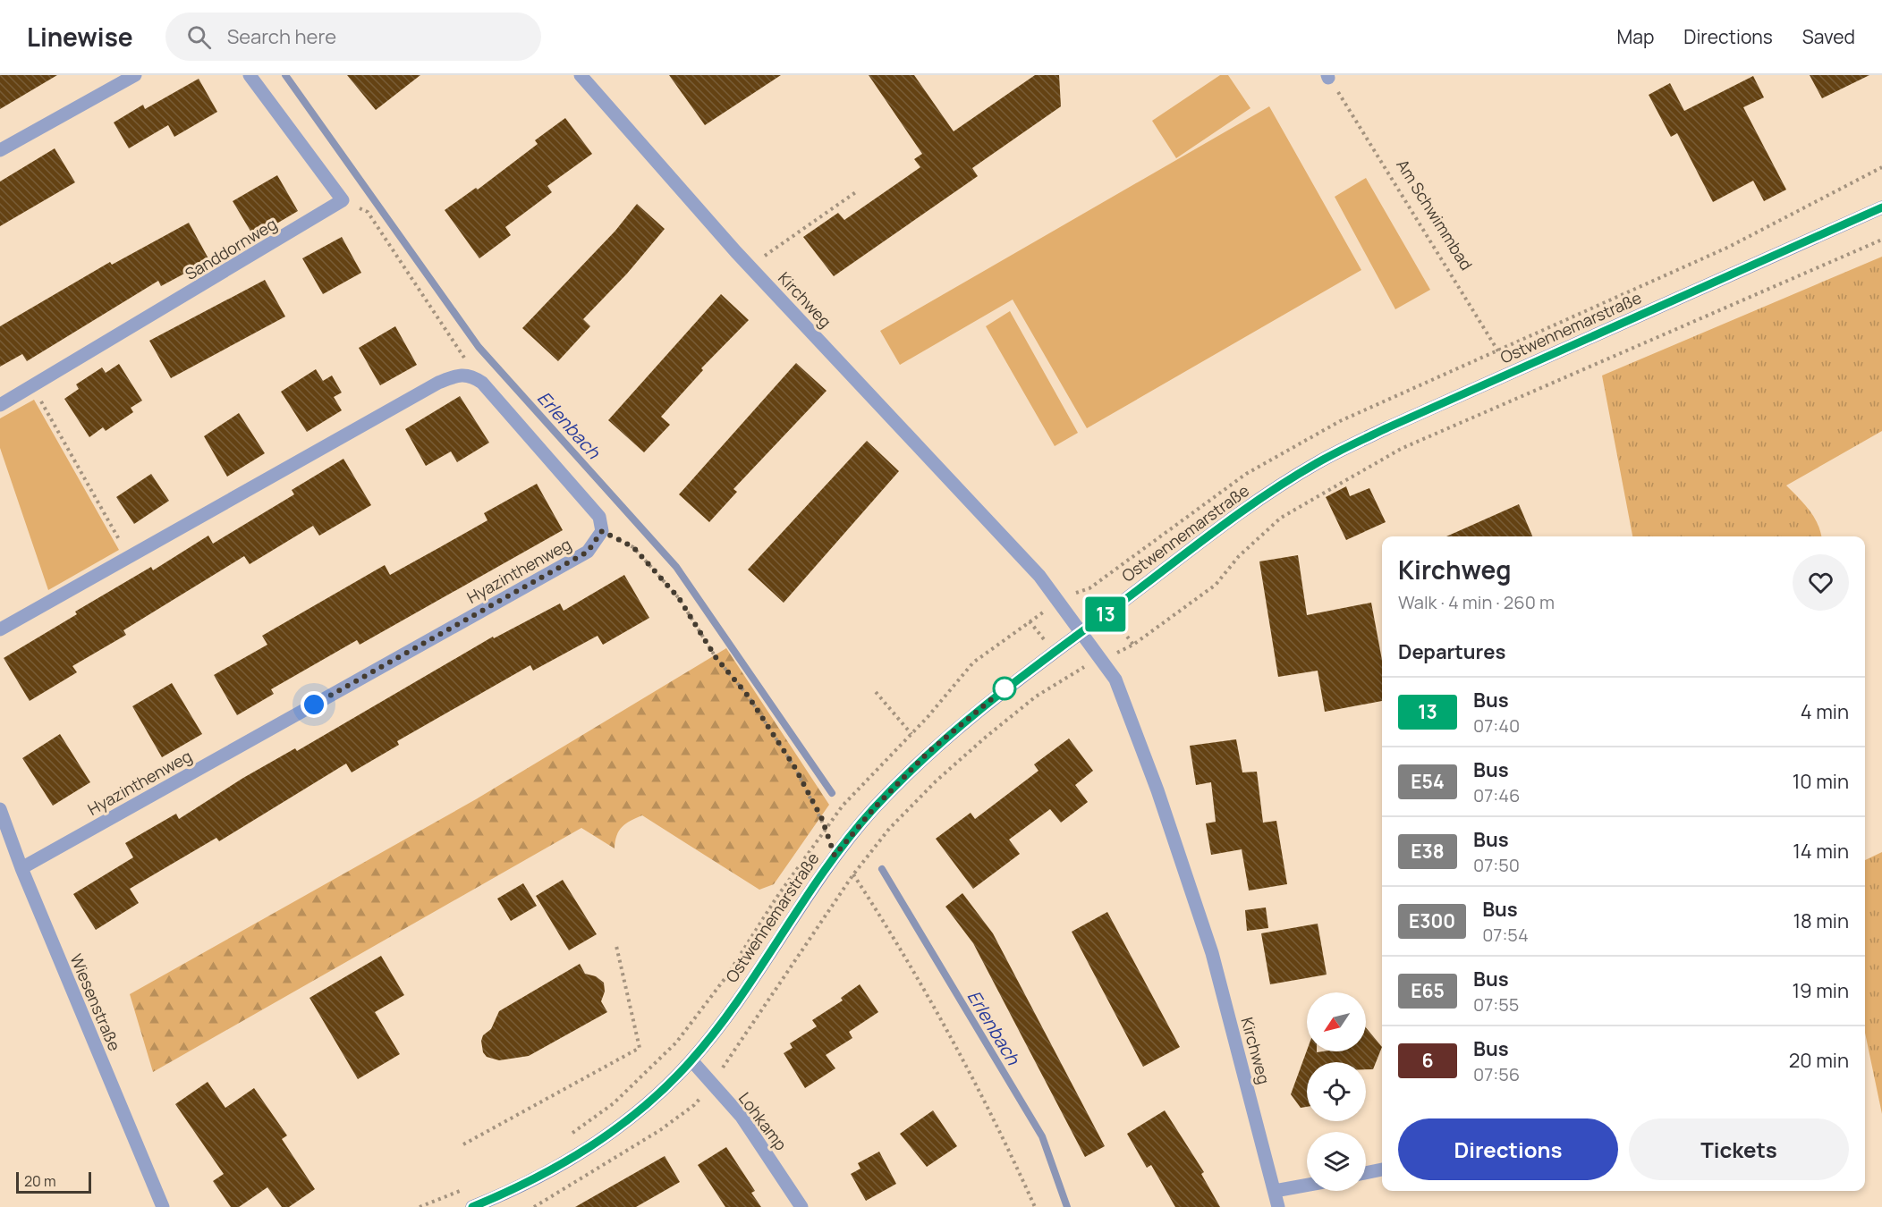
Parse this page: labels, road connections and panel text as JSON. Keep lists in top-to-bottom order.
{
  "streets": {
    "street": [
      "Sanddornweg",
      "Kirchweg",
      "Ostwennemarstraße",
      "Hyazinthenweg",
      "Wiesenstraße",
      "Lohkamp"
    ],
    "path": ["Am Schwimmbad"]
  },
  "crossings": [
    ["Am Schwimmbad", "Ostwennemarstraße"],
    ["Kirchweg", "Ostwennemarstraße"],
    ["Ostwennemarstraße", "Lohkamp"],
    ["Hyazinthenweg", "Wiesenstraße"]
  ],
  "water": ["Erlenbach"],
  "lines": ["bus line 13"],
  "scale_bar": "20 m",
  "north": "bottom left",
  "page": {
    "header": "Linewise",
    "search": "Search here",
    "nav": ["Map", "Directions", "Saved"],
    "on_map": "13",
    "heading": [
      ["Kirchweg", "Walk · 4 min · 260 m"],
      "Departures"
    ],
    "list": [
      {
        "mark": "13",
        "name": "Bus",
        "note": "07:40",
        "value": "4 min"
      },
      {
        "mark": "E54",
        "name": "Bus",
        "note": "07:46",
        "value": "10 min"
      },
      {
        "mark": "E38",
        "name": "Bus",
        "note": "07:50",
        "value": "14 min"
      },
      {
        "mark": "E300",
        "name": "Bus",
        "note": "07:54",
        "value": "18 min"
      },
      {
        "mark": "E65",
        "name": "Bus",
        "note": "07:55",
        "value": "19 min"
      },
      {
        "mark": "6",
        "name": "Bus",
        "note": "07:56",
        "value": "20 min"
      }
    ],
    "buttons": ["Directions", "Tickets"],
    "scale": "20 m"
  }
}
